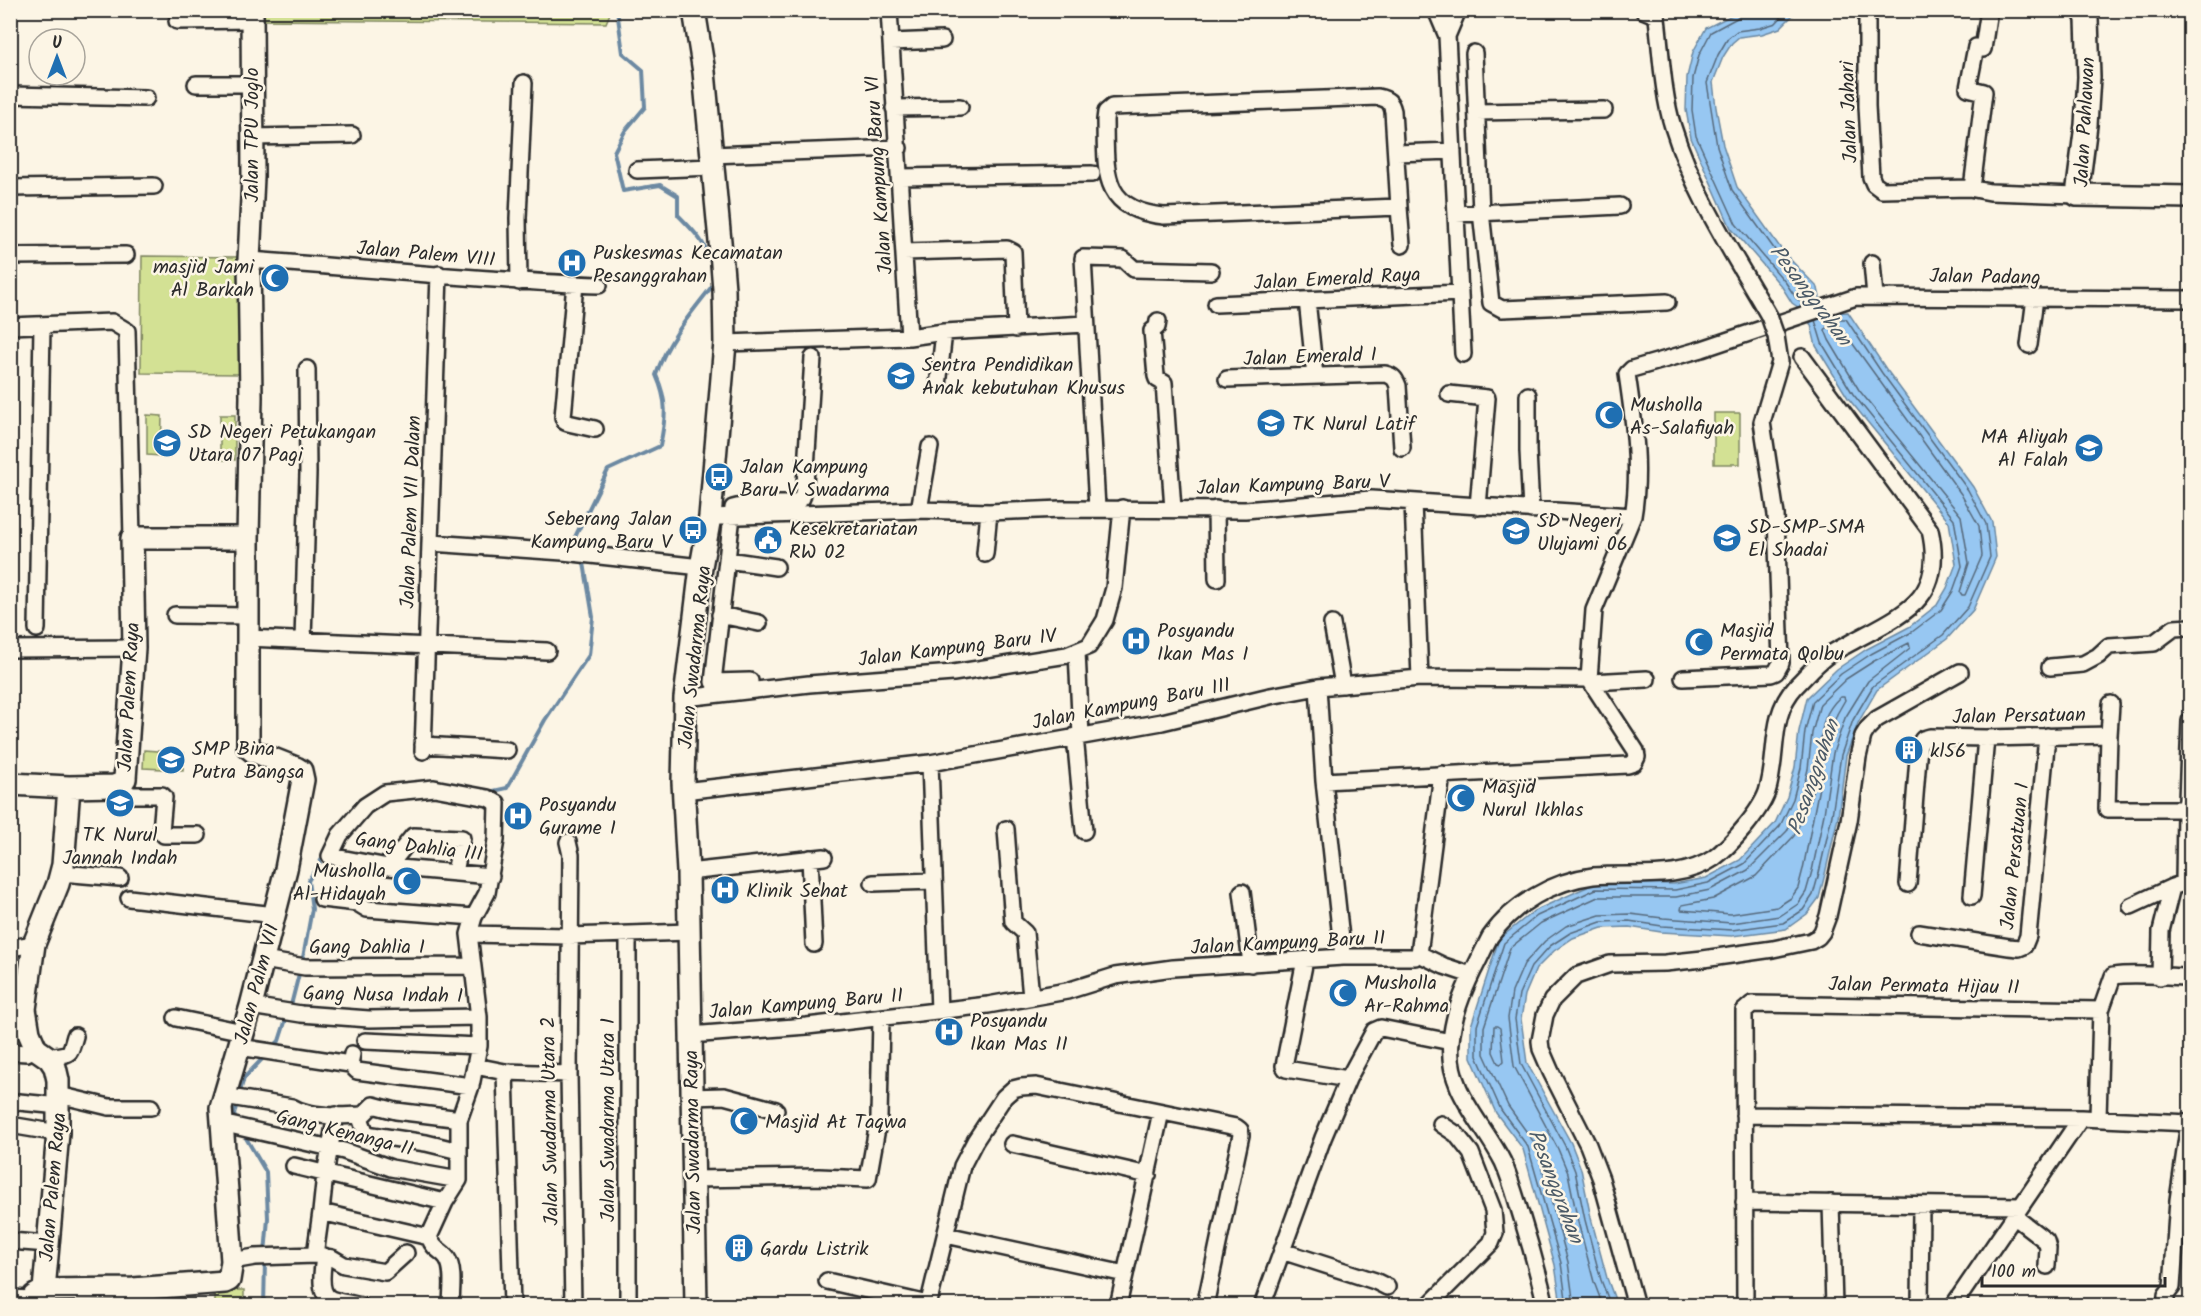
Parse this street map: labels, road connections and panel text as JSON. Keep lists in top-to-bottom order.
{
  "streets": {
    "street": [
      "Jalan Jahari",
      "Jalan Pahlawan",
      "Jalan TPU Joglo",
      "Jalan Kampung Baru VI",
      "Jalan Palem VIII",
      "Jalan Padang",
      "Jalan Emerald Raya",
      "Jalan Emerald I",
      "Jalan Kampung Baru V",
      "Jalan Palem VII Dalam",
      "Jalan Kampung Baru IV",
      "Jalan Swadarma Raya",
      "Jalan Palem Raya",
      "Jalan Kampung Baru III",
      "Jalan Persatuan",
      "Gang Dahlia III",
      "Jalan Persatuan I",
      "Jalan Kampung Baru II",
      "Gang Dahlia I",
      "Jalan Palm VII",
      "Jalan Permata Hijau II",
      "Gang Nusa Indah I",
      "Jalan Swadarma Utara 1",
      "Jalan Swadarma Utara 2",
      "Gang Kenanga II"
    ]
  },
  "crossings": [
    ["Jalan Jahari", "Jalan Pahlawan"],
    ["Jalan TPU Joglo", "Jalan Palem VIII"],
    ["Jalan Palem VIII", "Jalan Palem VII Dalam"],
    ["Jalan Padang", "Jalan Kampung Baru V"],
    ["Jalan Kampung Baru V", "Jalan Kampung Baru IV"],
    ["Jalan Kampung Baru V", "Jalan Swadarma Raya"],
    ["Jalan Kampung Baru IV", "Jalan Swadarma Raya"],
    ["Jalan Swadarma Raya", "Jalan Kampung Baru III"],
    ["Jalan Swadarma Raya", "Jalan Kampung Baru II"],
    ["Jalan Persatuan", "Jalan Persatuan I"],
    ["Gang Dahlia III", "Gang Nusa Indah I"],
    ["Gang Dahlia I", "Jalan Palm VII"],
    ["Gang Dahlia I", "Gang Nusa Indah I"],
    ["Jalan Palm VII", "Gang Nusa Indah I"],
    ["Jalan Palm VII", "Gang Kenanga II"],
    ["Gang Nusa Indah I", "Gang Kenanga II"]
  ],
  "water": ["Pesanggrahan"],
  "places": {
    "hospital": [
      "Puskesmas Kecamatan Pesanggrahan",
      "Posyandu Ikan Mas I",
      "Posyandu Gurame I",
      "Klinik Sehat",
      "Posyandu Ikan Mas II"
    ],
    "mosque": [
      "masjid Jami Al Barkah",
      "Musholla As-Salafiyah",
      "Masjid Permata Qolbu",
      "Masjid Nurul Ikhlas",
      "Musholla Al-Hidayah",
      "Musholla Ar-Rahma",
      "Masjid At Taqwa"
    ],
    "school or university": [
      "Sentra Pendidikan Anak kebutuhan Khusus",
      "TK Nurul Latif",
      "SD Negeri Petukangan Utara 07 Pagi",
      "MA Aliyah Al Falah",
      "SD Negeri Ulujami 06",
      "SD-SMP-SMA El Shadai",
      "SMP Bina Putra Bangsa",
      "TK Nurul Jannah Indah"
    ],
    "bus stop": ["Jalan Kampung Baru V Swadarma", "Seberang Jalan Kampung Baru V"],
    "public building": ["Kesekretariatan RW 02"],
    "building": ["kl56", "Gardu Listrik"]
  },
  "scale_bar": "100 m",
  "north": "top"
}
